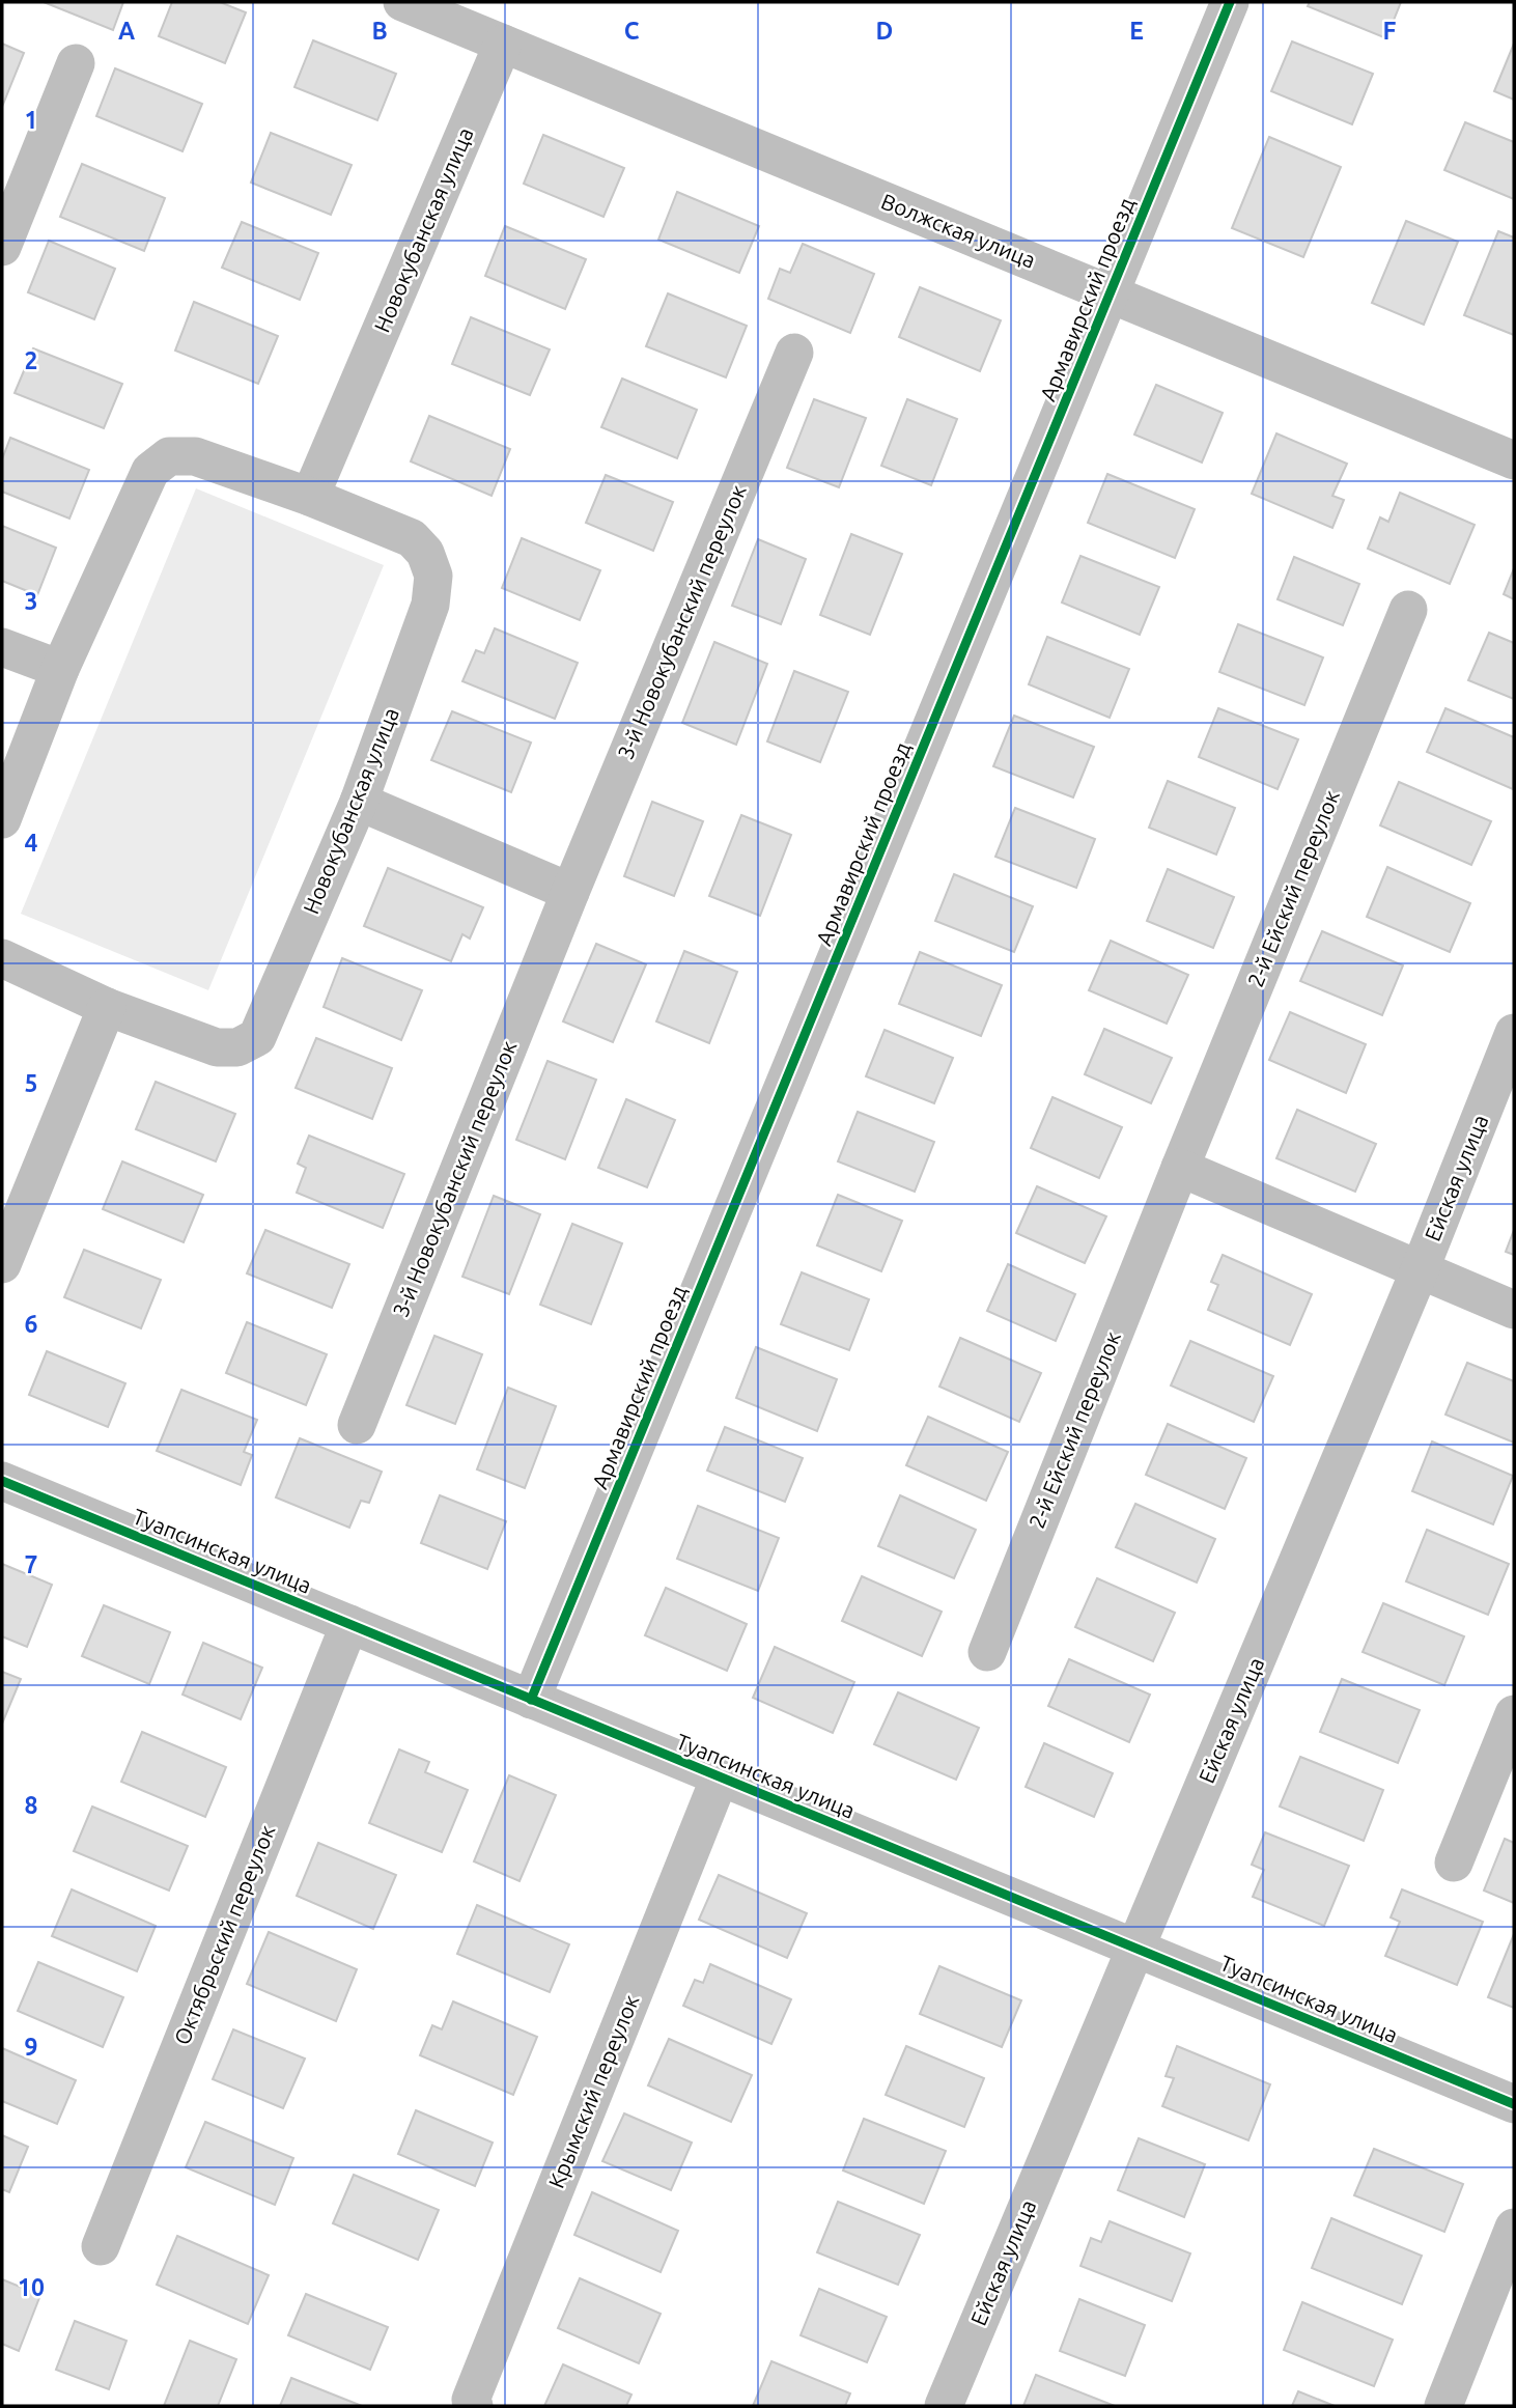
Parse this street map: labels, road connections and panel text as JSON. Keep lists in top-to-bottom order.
{
  "streets": {
    "street": [
      "Новокубанская улица",
      "Волжская улица",
      "Армавирский проезд",
      "3-й Новокубанский переулок",
      "2-й Ейский переулок",
      "Ейская улица",
      "Туапсинская улица",
      "Октябрьский переулок",
      "Крымский переулок"
    ]
  },
  "crossings": [
    ["Новокубанская улица", "Волжская улица"],
    ["Волжская улица", "Армавирский проезд"],
    ["Армавирский проезд", "Туапсинская улица"],
    ["Ейская улица", "Туапсинская улица"],
    ["Туапсинская улица", "Октябрьский переулок"],
    ["Туапсинская улица", "Крымский переулок"]
  ],
  "grid": {
    "columns": [
      "A",
      "B",
      "C",
      "D",
      "E",
      "F"
    ],
    "rows": [
      "1",
      "2",
      "3",
      "4",
      "5",
      "6",
      "7",
      "8",
      "9",
      "10"
    ]
  }
}
